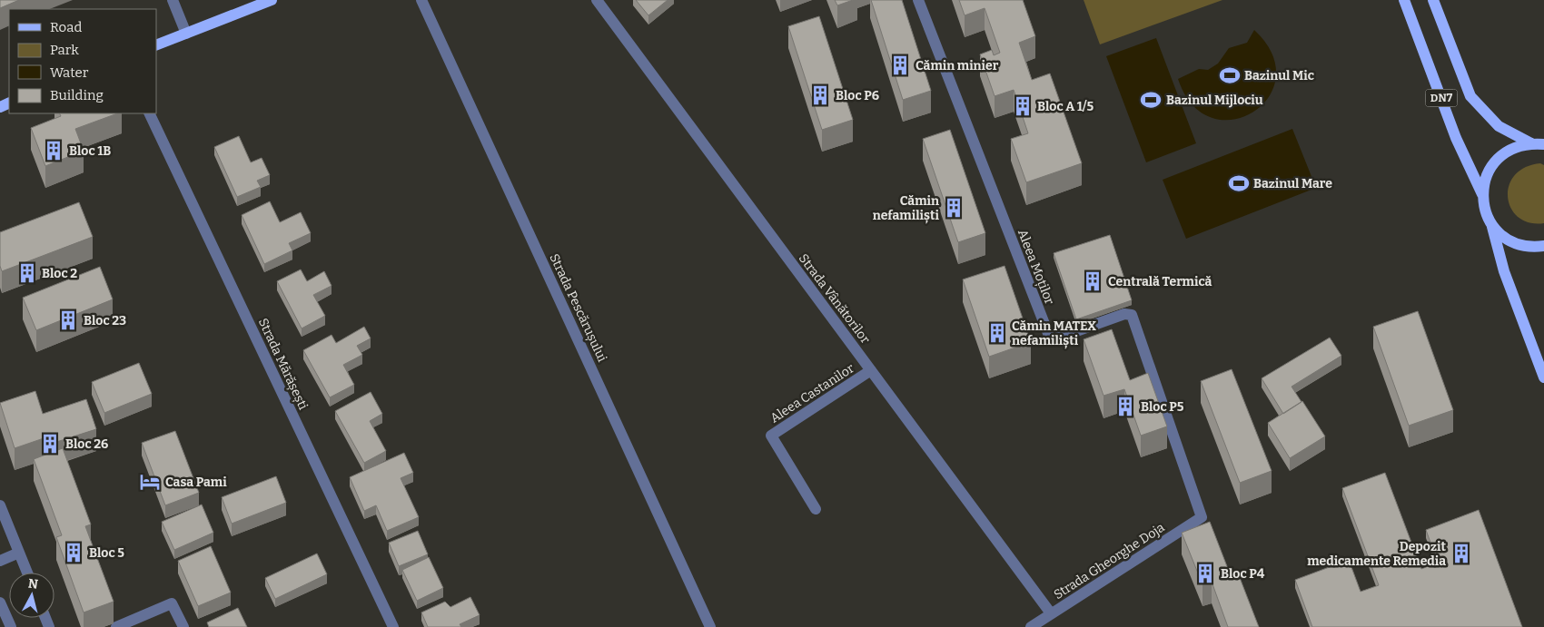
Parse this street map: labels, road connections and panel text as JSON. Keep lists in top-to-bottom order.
{
  "streets": {
    "main road": ["DN7"],
    "street": [
      "Aleea Moților",
      "Strada Vânătorilor",
      "Strada Pescărușului",
      "Strada Mărășești",
      "Aleea Castanilor",
      "Strada Gheorghe Doja"
    ]
  },
  "crossings": [
    ["Aleea Moților", "Strada Gheorghe Doja"],
    ["Strada Vânătorilor", "Aleea Castanilor"],
    ["Strada Vânătorilor", "Strada Gheorghe Doja"]
  ],
  "places": {
    "building": [
      "Cămin minier",
      "Bloc P6",
      "Bloc A 1/5",
      "Bloc 1B",
      "Cămin nefamiliști",
      "Bloc 2",
      "Centrală Termică",
      "Bloc 23",
      "Cămin MATEX nefamiliști",
      "Bloc P5",
      "Bloc 26",
      "Bloc 5",
      "Depozit medicamente Remedia",
      "Bloc P4"
    ],
    "sports": ["Bazinul Mic", "Bazinul Mijlociu", "Bazinul Mare"],
    "hotel": ["Casa Pami"]
  },
  "legend": [
    "Road",
    "Park",
    "Water",
    "Building"
  ],
  "north": "top"
}
